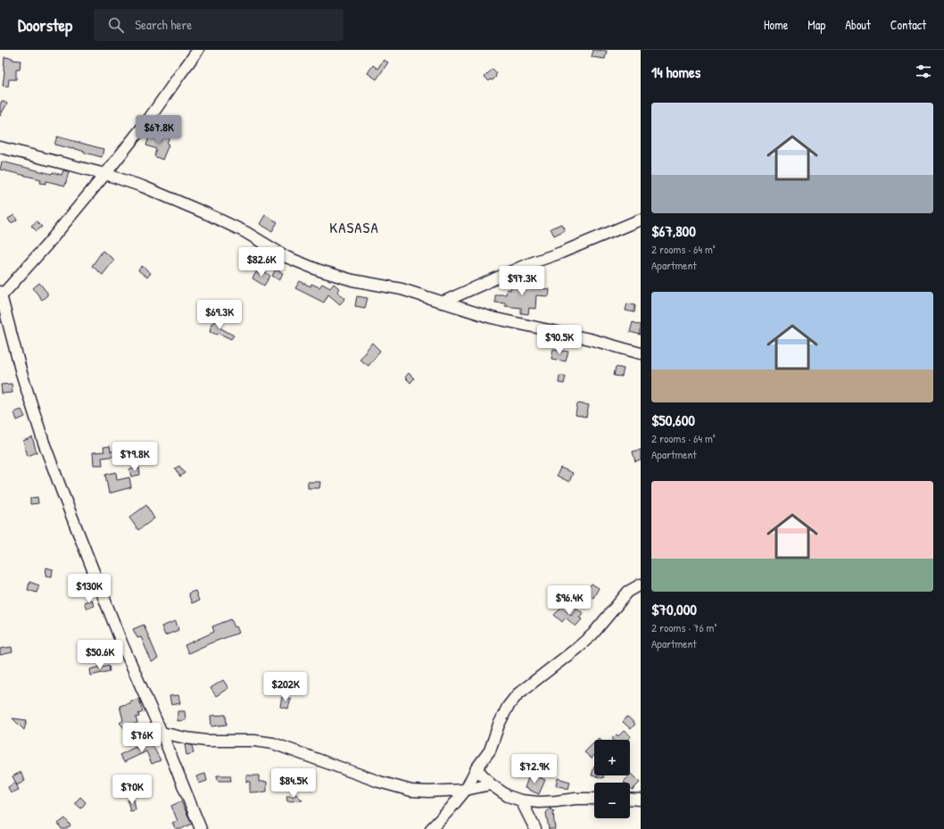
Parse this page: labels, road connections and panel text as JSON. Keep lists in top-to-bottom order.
{
  "districts": ["KASASA"],
  "page": {
    "header": "Doorstep",
    "search": "Search here",
    "nav": [
      "Home",
      "Map",
      "About",
      "Contact"
    ],
    "heading": "14 homes",
    "list": [
      {
        "name": "$67,800",
        "note": "2 rooms · 64 m² · Apartment"
      },
      {
        "name": "$50,600",
        "note": "2 rooms · 64 m² · Apartment"
      },
      {
        "name": "$70,000",
        "note": "2 rooms · 76 m² · Apartment"
      }
    ],
    "price": [
      "$67.8K",
      "$82.6K",
      "$97.3K",
      "$69.3K",
      "$90.5K",
      "$79.8K",
      "$130K",
      "$96.4K",
      "$50.6K",
      "$202K",
      "$76K",
      "$72.9K",
      "$84.5K",
      "$70K"
    ],
    "map_buttons": ["+", "−"]
  }
}
